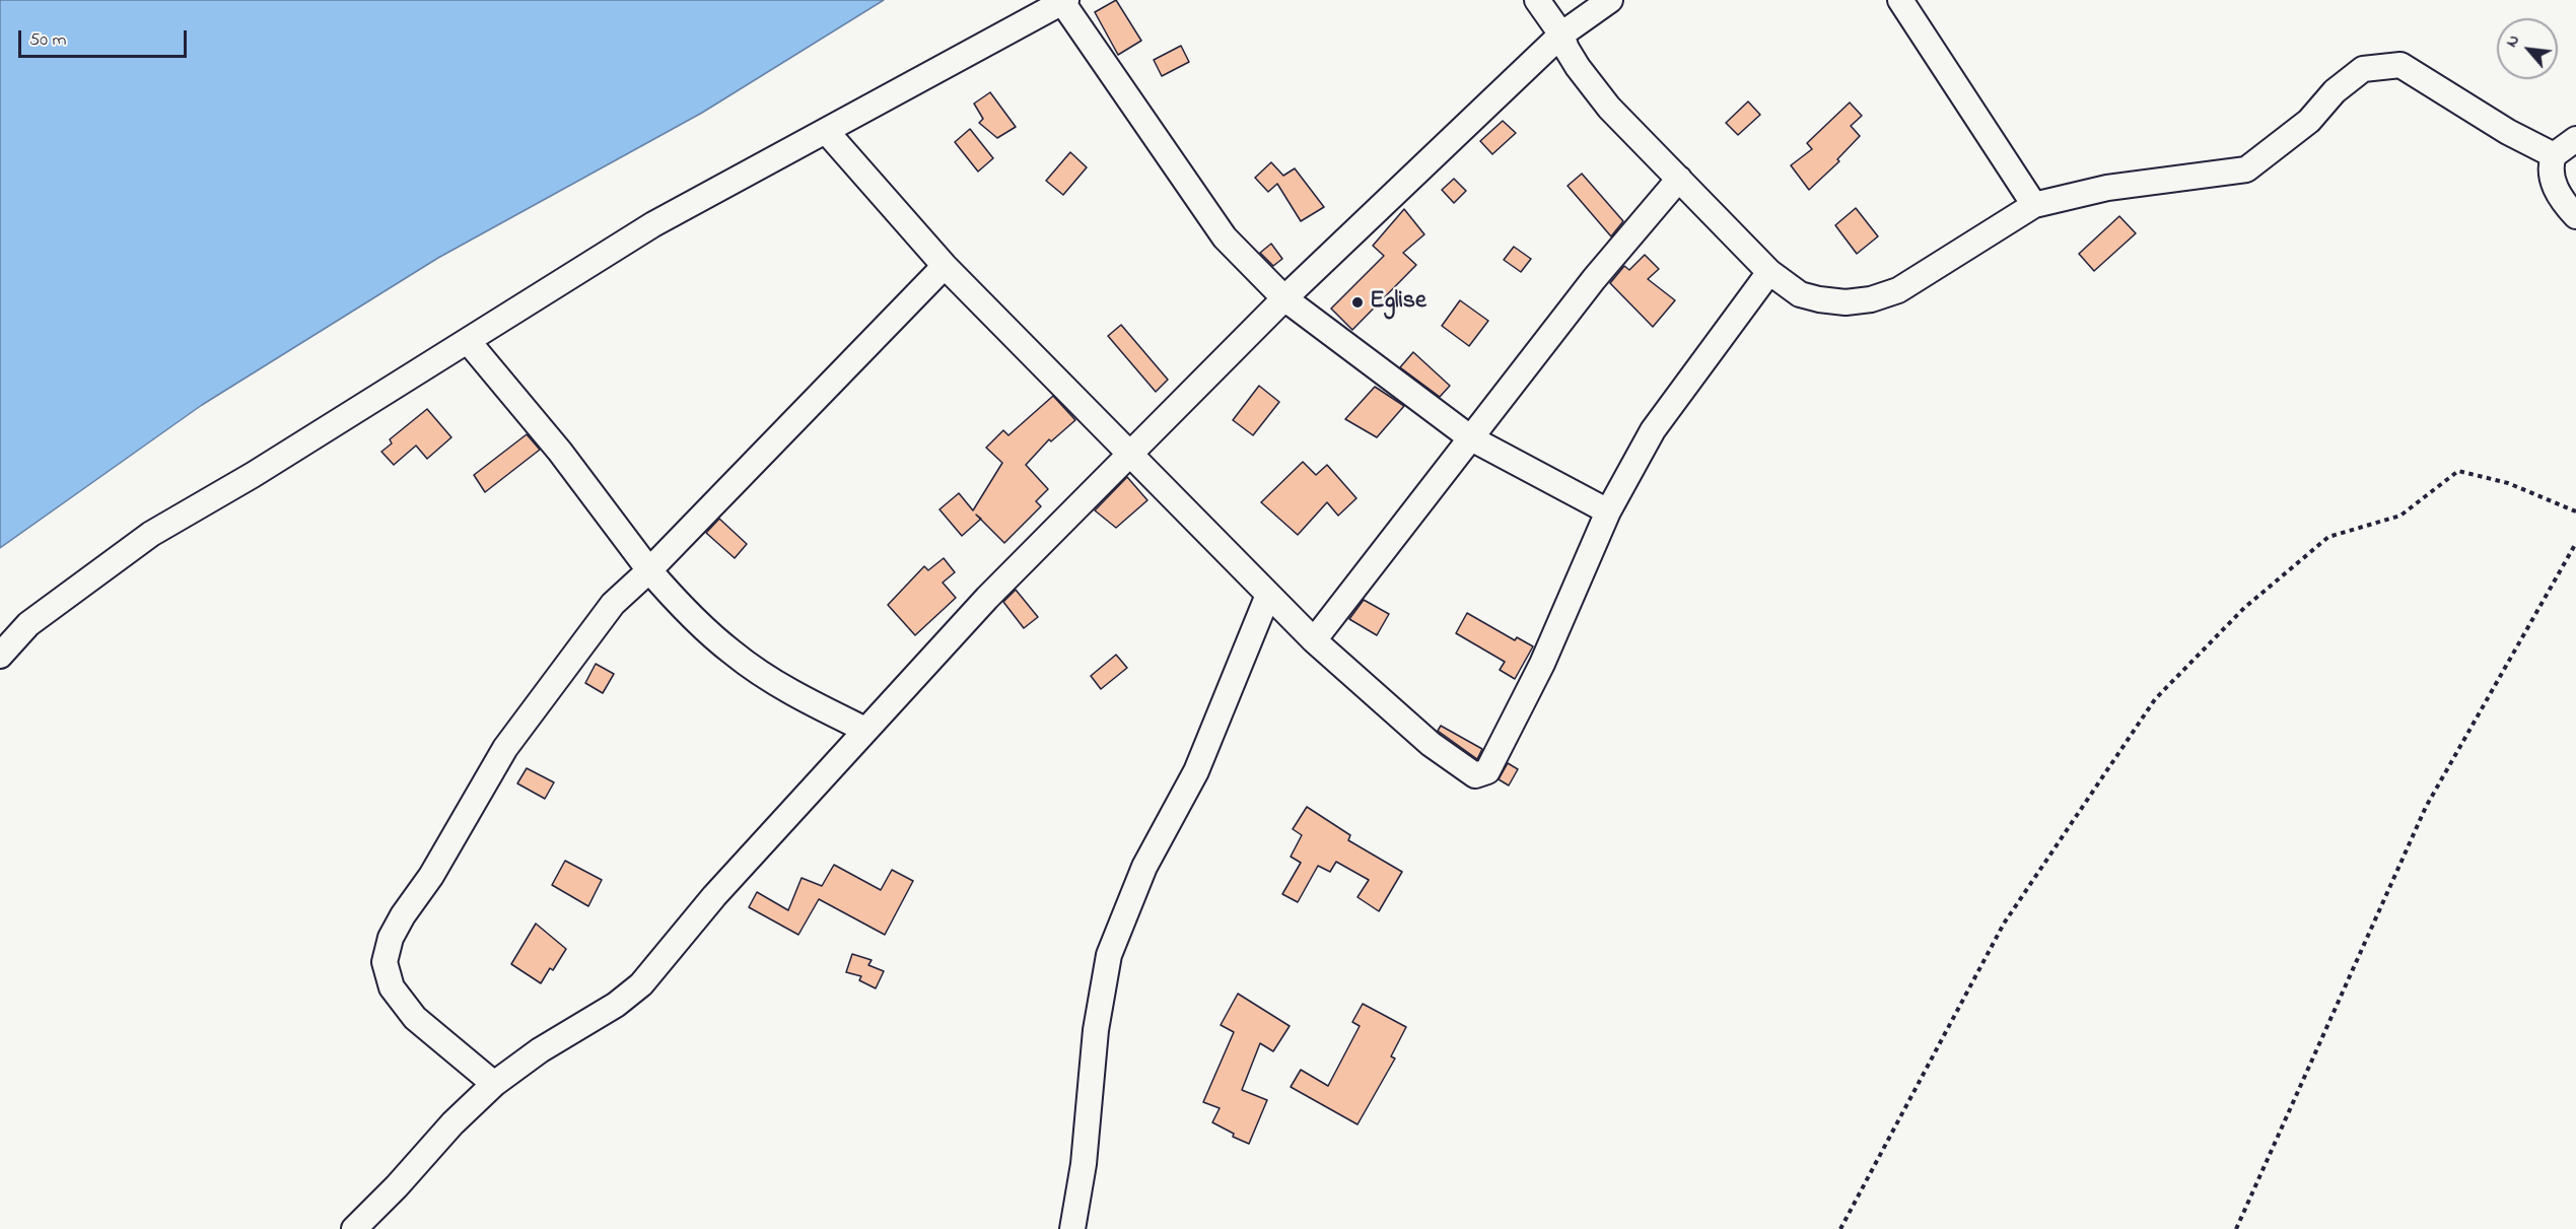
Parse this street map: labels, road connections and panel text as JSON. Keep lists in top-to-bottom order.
{
  "places": ["Eglise"],
  "scale_bar": "50 m",
  "north": "top left"
}
